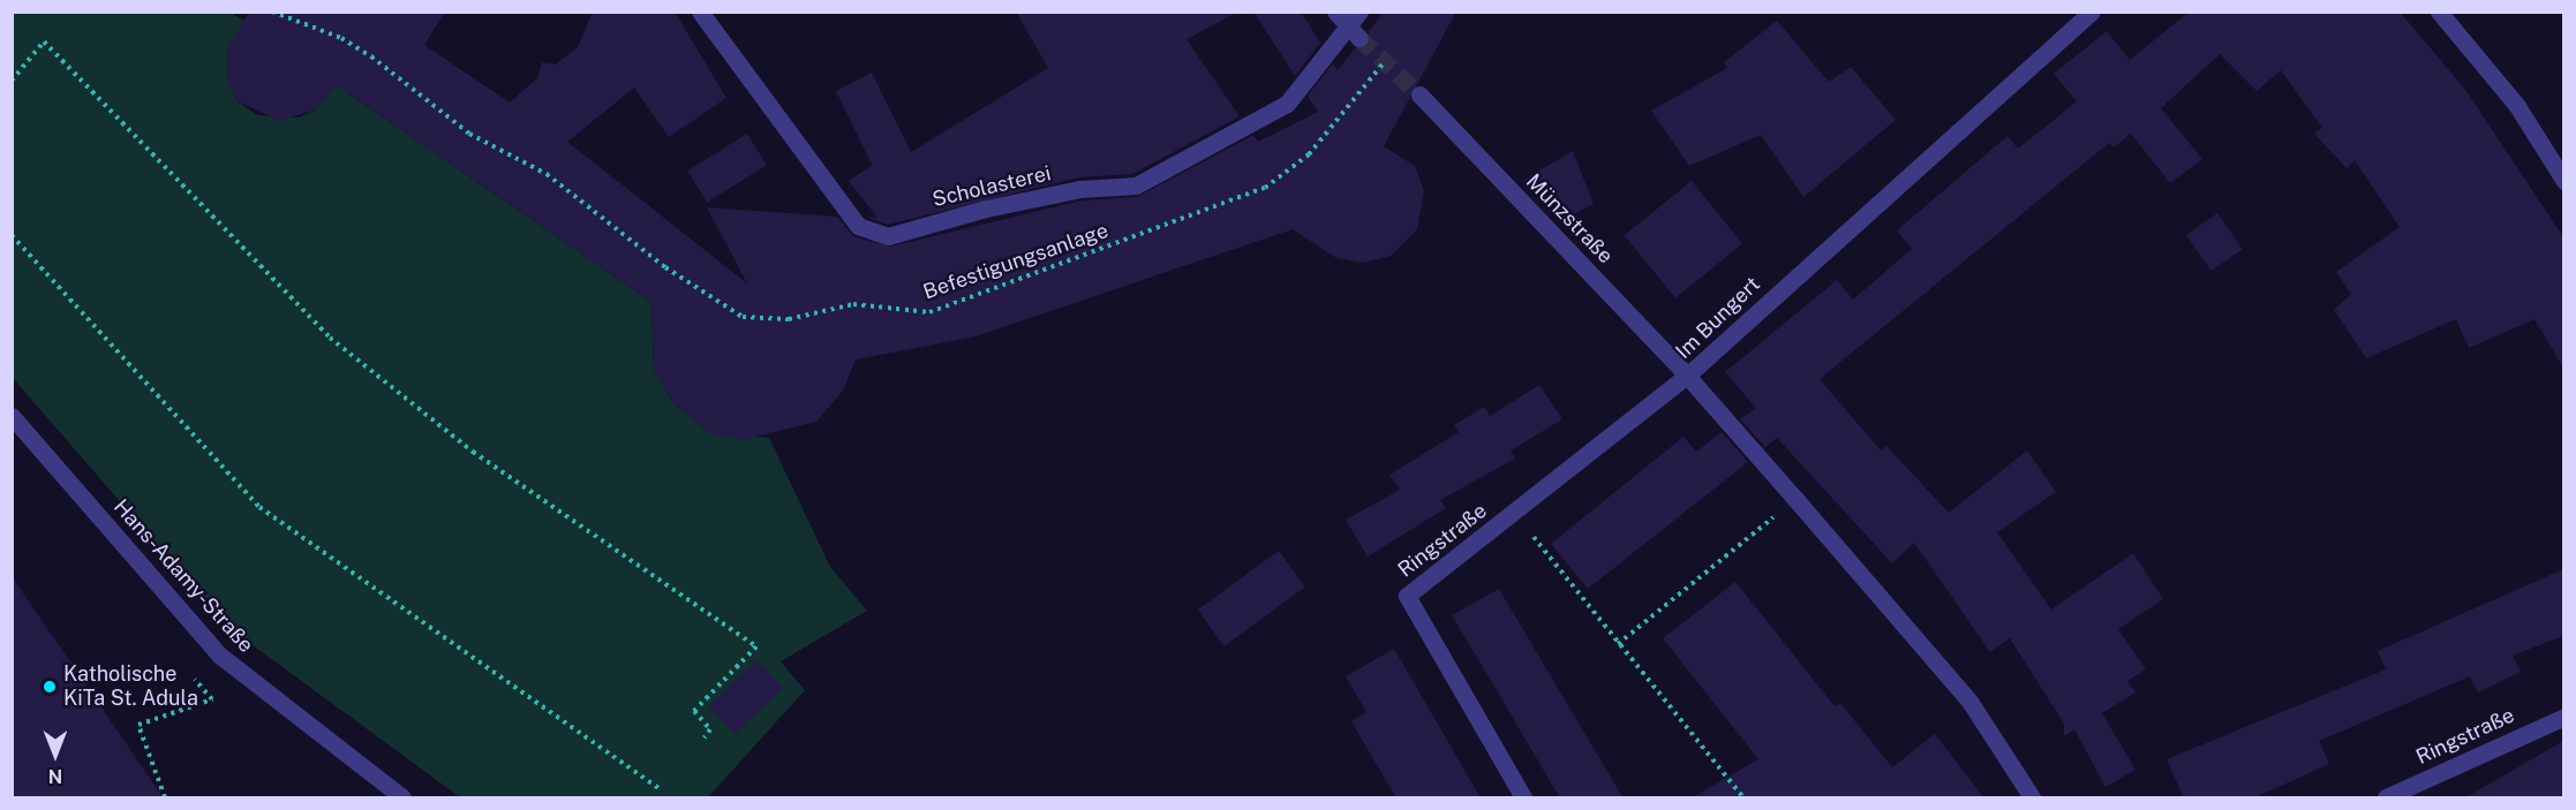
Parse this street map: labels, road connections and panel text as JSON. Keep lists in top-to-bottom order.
{
  "streets": {
    "street": [
      "Scholasterei",
      "Münzstraße",
      "Im Bungert",
      "Ringstraße",
      "Hans-Adamy-Straße"
    ],
    "path": ["Befestigungsanlage"]
  },
  "crossings": [
    ["Münzstraße", "Im Bungert"],
    ["Münzstraße", "Ringstraße"],
    ["Im Bungert", "Ringstraße"]
  ],
  "places": ["Katholische KiTa St. Adula"],
  "north": "bottom"
}
